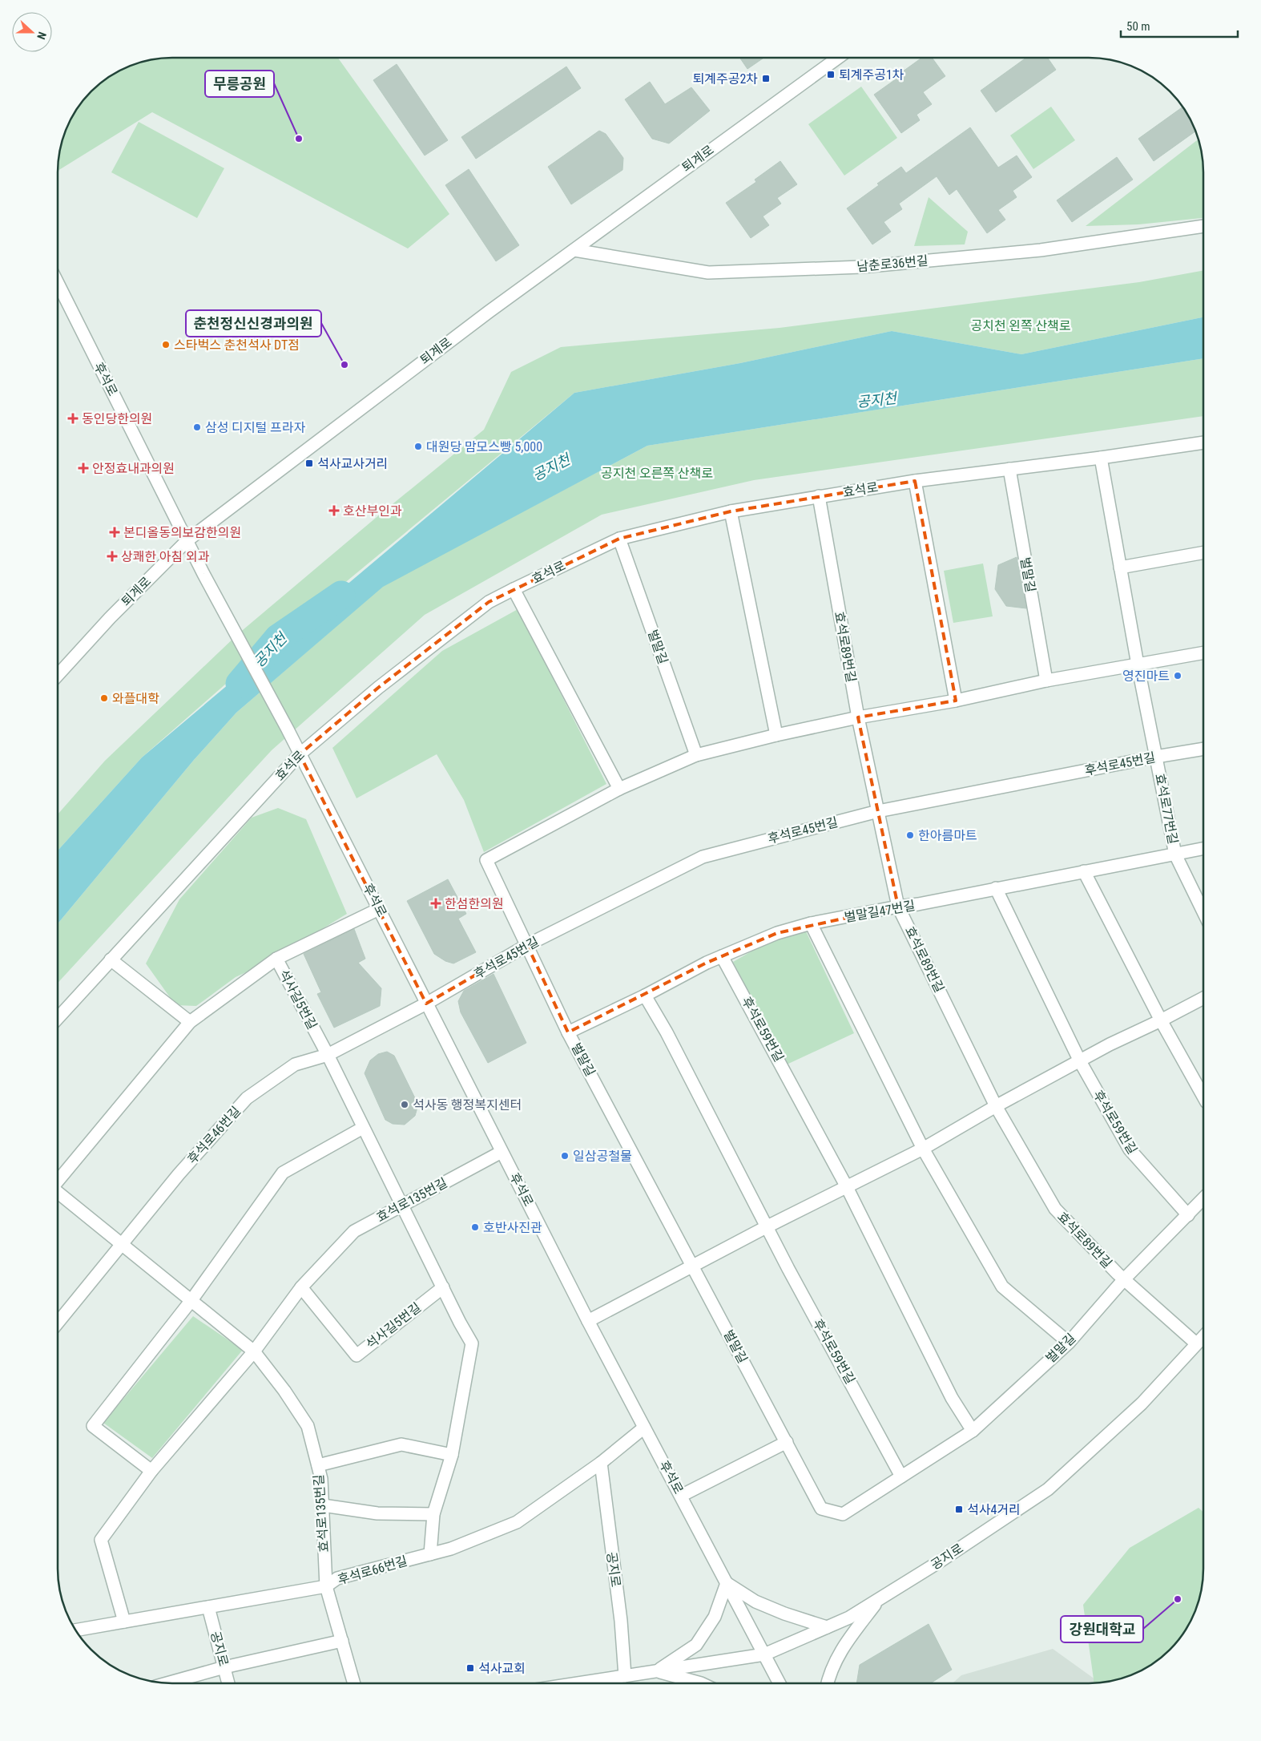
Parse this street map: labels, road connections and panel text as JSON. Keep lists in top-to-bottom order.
{
  "streets": {
    "street": [
      "퇴계로",
      "남춘로36번길",
      "후석로",
      "효석로",
      "벌말길",
      "효석로89번길",
      "후석로45번길",
      "효석로77번길",
      "벌말길47번길",
      "석사길5번길",
      "후석로59번길",
      "후석로46번길",
      "효석로135번길",
      "공지로",
      "후석로66번길"
    ]
  },
  "crossings": [
    ["퇴계로", "남춘로36번길"],
    ["퇴계로", "후석로"],
    ["후석로", "효석로"],
    ["후석로", "후석로45번길"],
    ["후석로", "후석로46번길"],
    ["후석로", "효석로135번길"],
    ["후석로", "공지로"],
    ["후석로", "후석로66번길"],
    ["효석로", "벌말길"],
    ["효석로", "효석로89번길"],
    ["효석로", "효석로77번길"],
    ["벌말길", "효석로89번길"],
    ["벌말길", "후석로45번길"],
    ["벌말길", "효석로77번길"],
    ["벌말길", "벌말길47번길"],
    ["벌말길", "후석로59번길"],
    ["효석로89번길", "후석로45번길"],
    ["효석로89번길", "벌말길47번길"],
    ["효석로89번길", "공지로"],
    ["후석로45번길", "효석로77번길"],
    ["후석로45번길", "후석로46번길"],
    ["효석로77번길", "벌말길47번길"],
    ["벌말길47번길", "후석로59번길"],
    ["석사길5번길", "후석로46번길"],
    ["석사길5번길", "효석로135번길"],
    ["석사길5번길", "후석로66번길"],
    ["후석로46번길", "효석로135번길"],
    ["효석로135번길", "후석로66번길"],
    ["공지로", "후석로66번길"]
  ],
  "water": ["공지천"],
  "parks": ["공치천 왼쪽 산책로", "공지천 오른쪽 산책로"],
  "places": {
    "transit": [
      "퇴계주공1차",
      "퇴계주공2차",
      "석사교사거리",
      "석사4거리",
      "석사교회"
    ],
    "other": [
      "무릉공원",
      "스타벅스 춘천석사 DT점",
      "춘천정신신경과의원",
      "삼성 디지털 프라자",
      "대원당 맘모스빵 5,000",
      "영진마트",
      "와플대학",
      "한아름마트",
      "석사동 행정복지센터",
      "일삼공철물",
      "호반사진관",
      "강원대학교"
    ],
    "health": [
      "동인당한의원",
      "안정효내과의원",
      "호산부인과",
      "본디올동의보감한의원",
      "상쾌한 아침 외과",
      "한섬한의원"
    ]
  },
  "scale_bar": "50 m",
  "north": "right"
}
